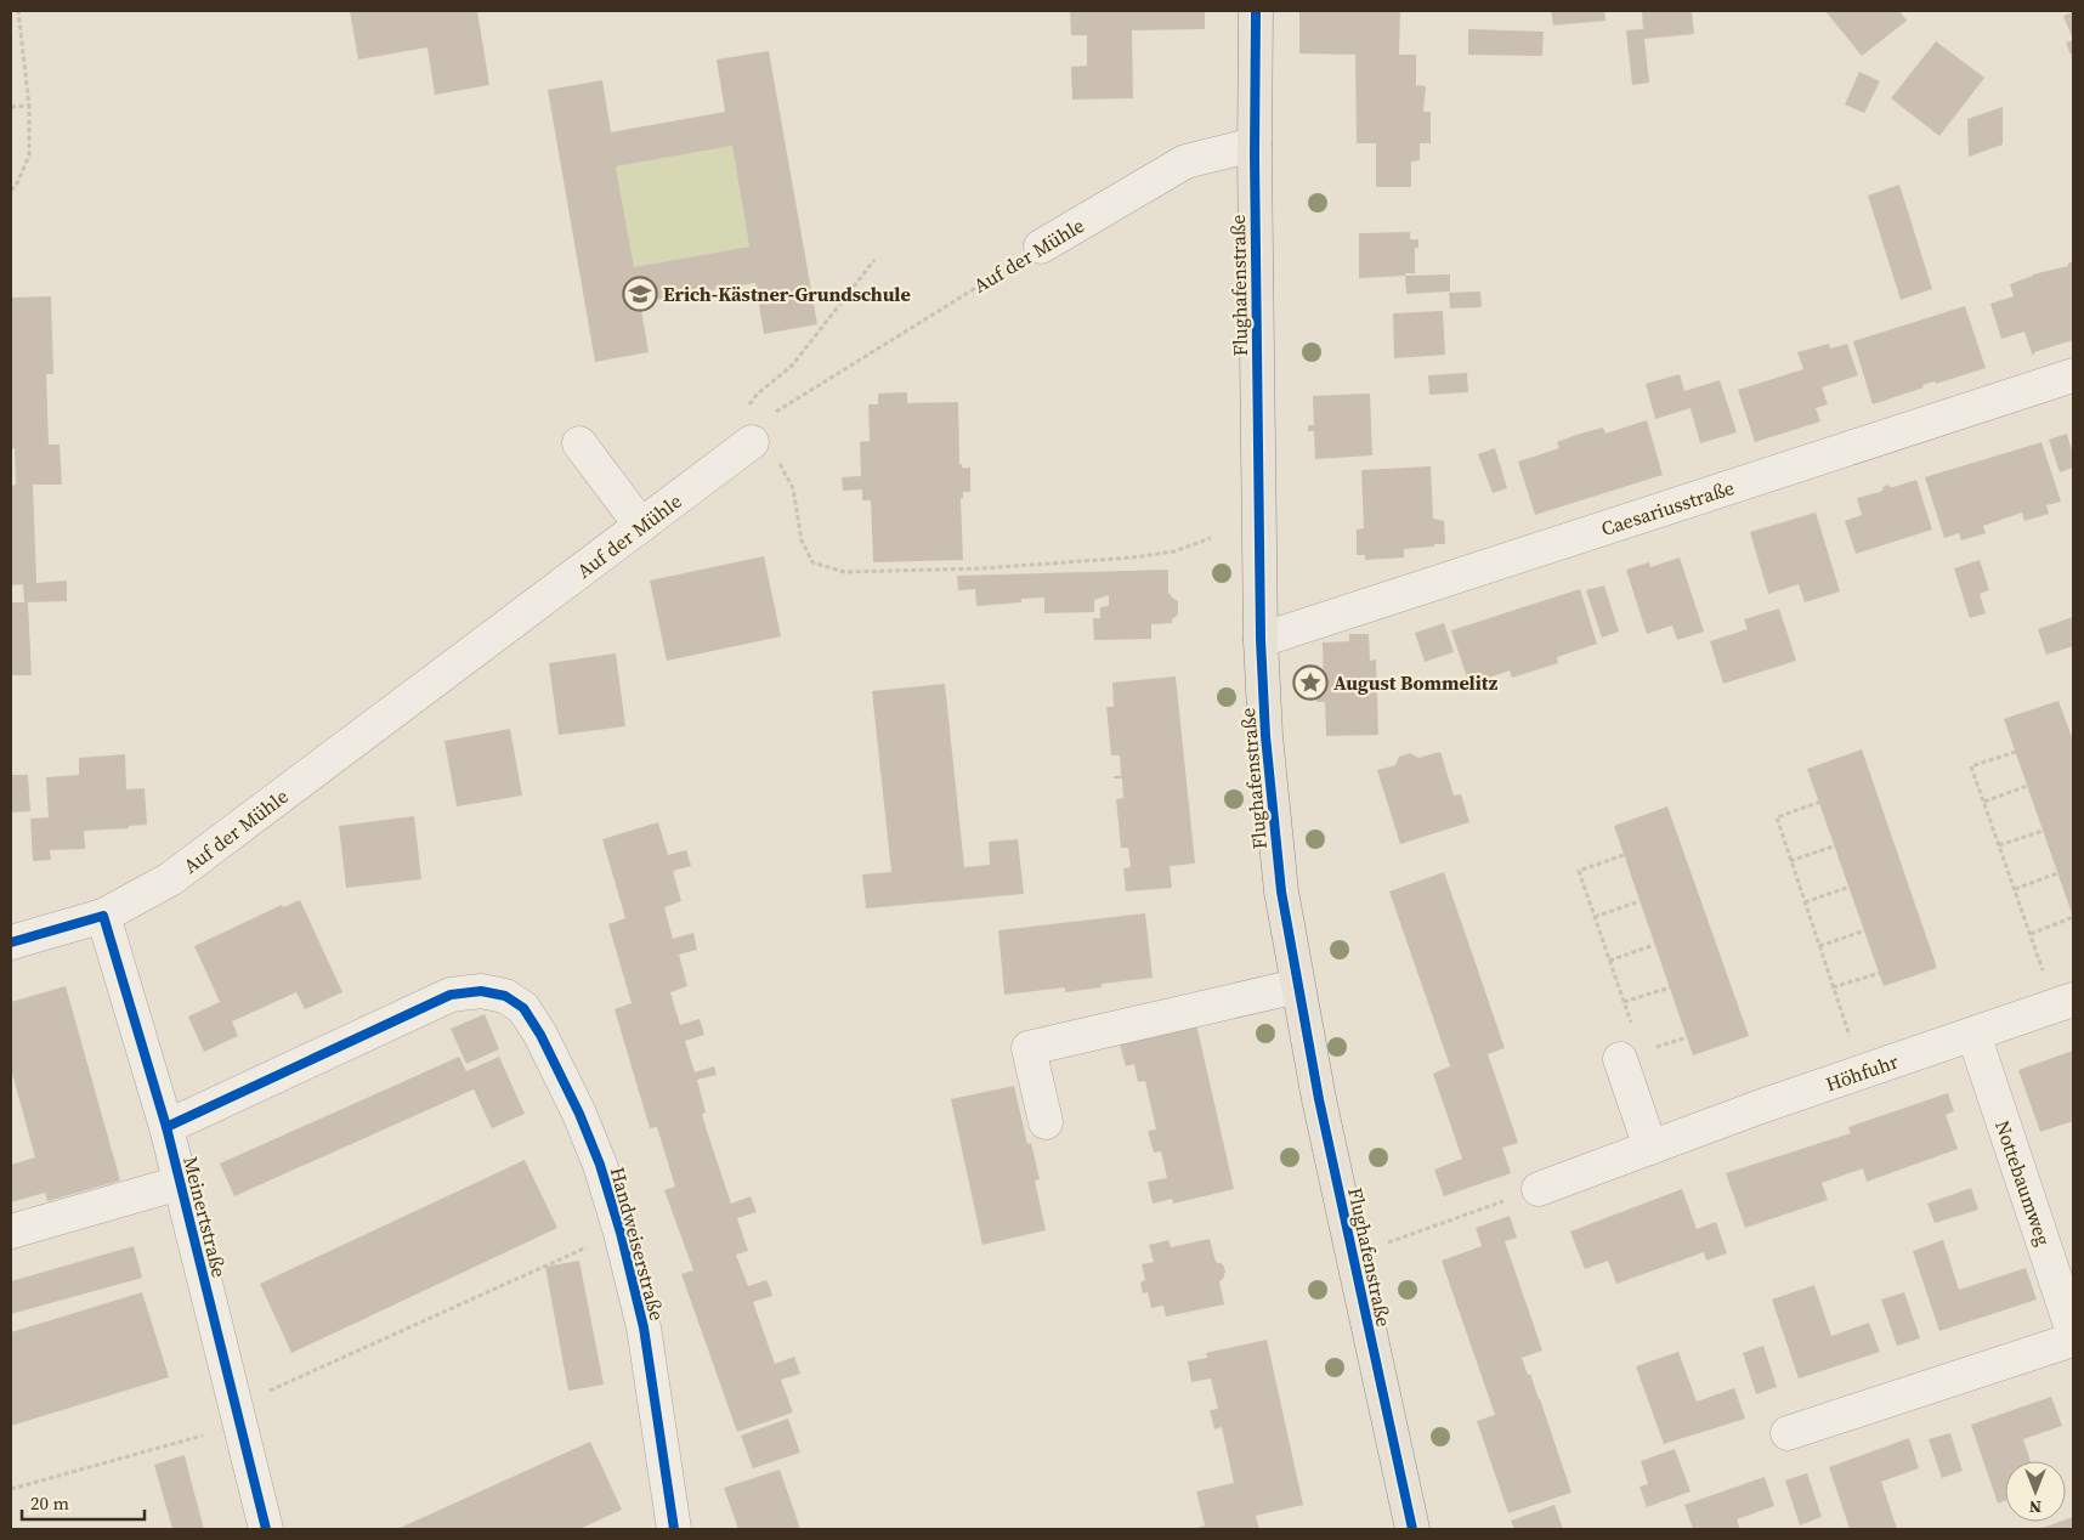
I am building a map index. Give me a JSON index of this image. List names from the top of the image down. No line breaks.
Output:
{"streets":{"main road":["Flughafenstraße"],"street":["Auf der Mühle","Caesariusstraße","Höhfuhr","Nottebaumweg","Meinertstraße","Handweiserstraße"]},"crossings":[["Auf der Mühle","Flughafenstraße"],["Auf der Mühle","Meinertstraße"],["Flughafenstraße","Caesariusstraße"],["Höhfuhr","Nottebaumweg"],["Meinertstraße","Handweiserstraße"]],"places":{"school or university":["Erich-Kästner-Grundschule"],"place":["August Bommelitz"]},"scale_bar":"20 m","north":"bottom"}
